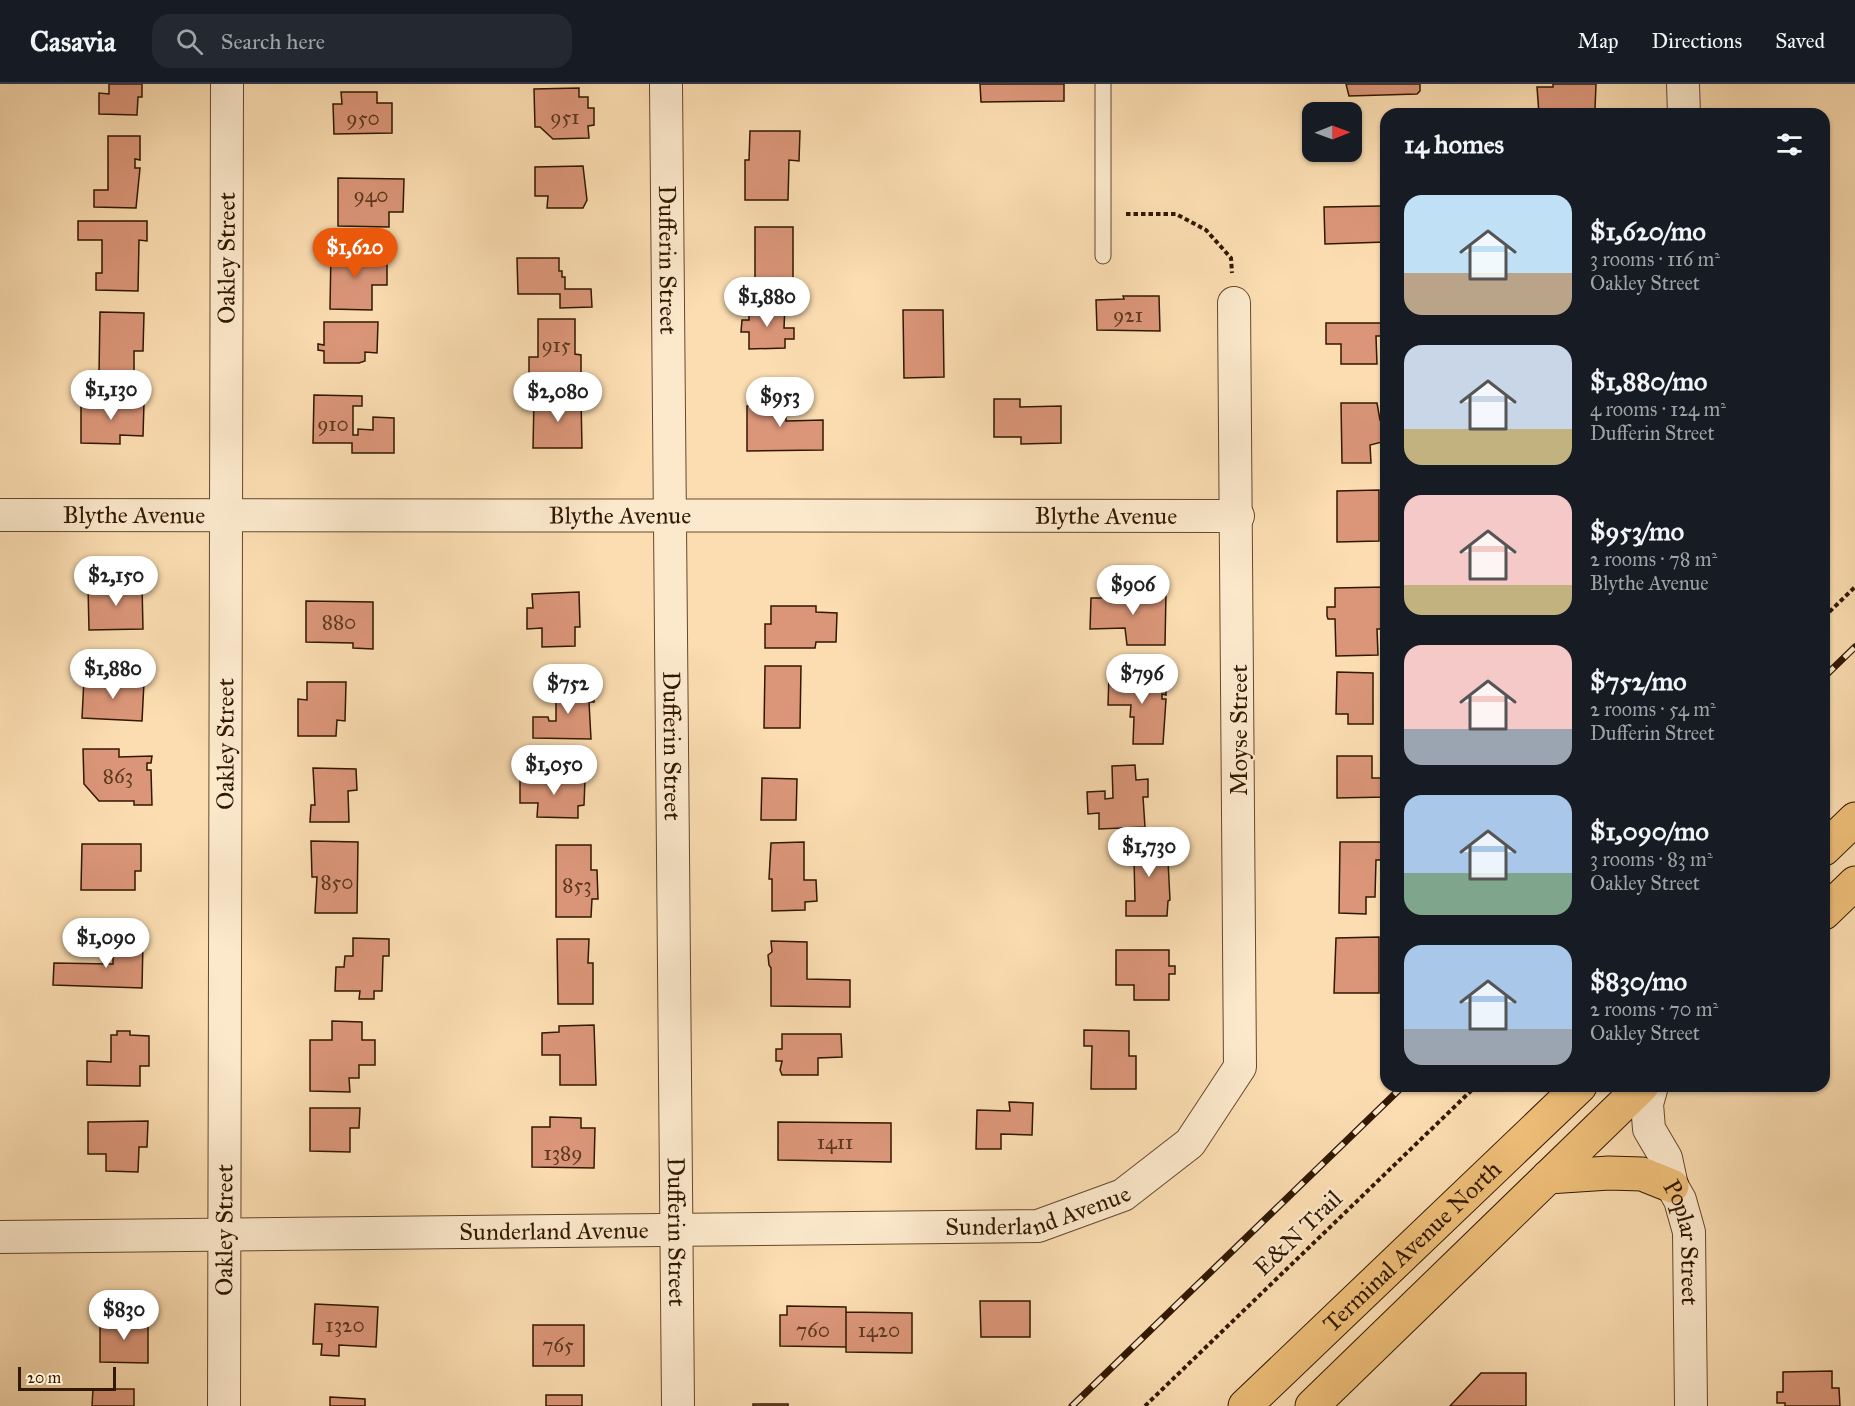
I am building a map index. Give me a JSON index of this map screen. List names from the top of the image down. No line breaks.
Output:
{"streets":{"main road":["Terminal Avenue North"],"street":["Oakley Street","Dufferin Street","Blythe Avenue","Moyse Street","Sunderland Avenue","Poplar Street"],"path":["E&N Trail"]},"crossings":[["Oakley Street","Blythe Avenue"],["Oakley Street","Sunderland Avenue"],["Dufferin Street","Blythe Avenue"],["Dufferin Street","Sunderland Avenue"],["Blythe Avenue","Moyse Street"],["Moyse Street","Sunderland Avenue"]],"house_numbers":["951","950","940","921","915","910","880","863","850","853","1411","1389","1320","760","1420","765"],"scale_bar":"20 m","north":"right","page":{"header":"Casavia","search":"Search here","nav":["Map","Directions","Saved"],"heading":"14 homes","list":[{"name":"$1,620/mo","note":"3 rooms · 116 m² · Oakley Street"},{"name":"$1,880/mo","note":"4 rooms · 124 m² · Dufferin Street"},{"name":"$953/mo","note":"2 rooms · 78 m² · Blythe Avenue"},{"name":"$752/mo","note":"2 rooms · 54 m² · Dufferin Street"},{"name":"$1,090/mo","note":"3 rooms · 83 m² · Oakley Street"},{"name":"$830/mo","note":"2 rooms · 70 m² · Oakley Street"}],"price":["$1,620","$1,880","$1,130","$2,080","$953","$2,150","$906","$1,880","$796","$752","$1,050","$1,730","$1,090","$830"],"scale":"20 m"}}
